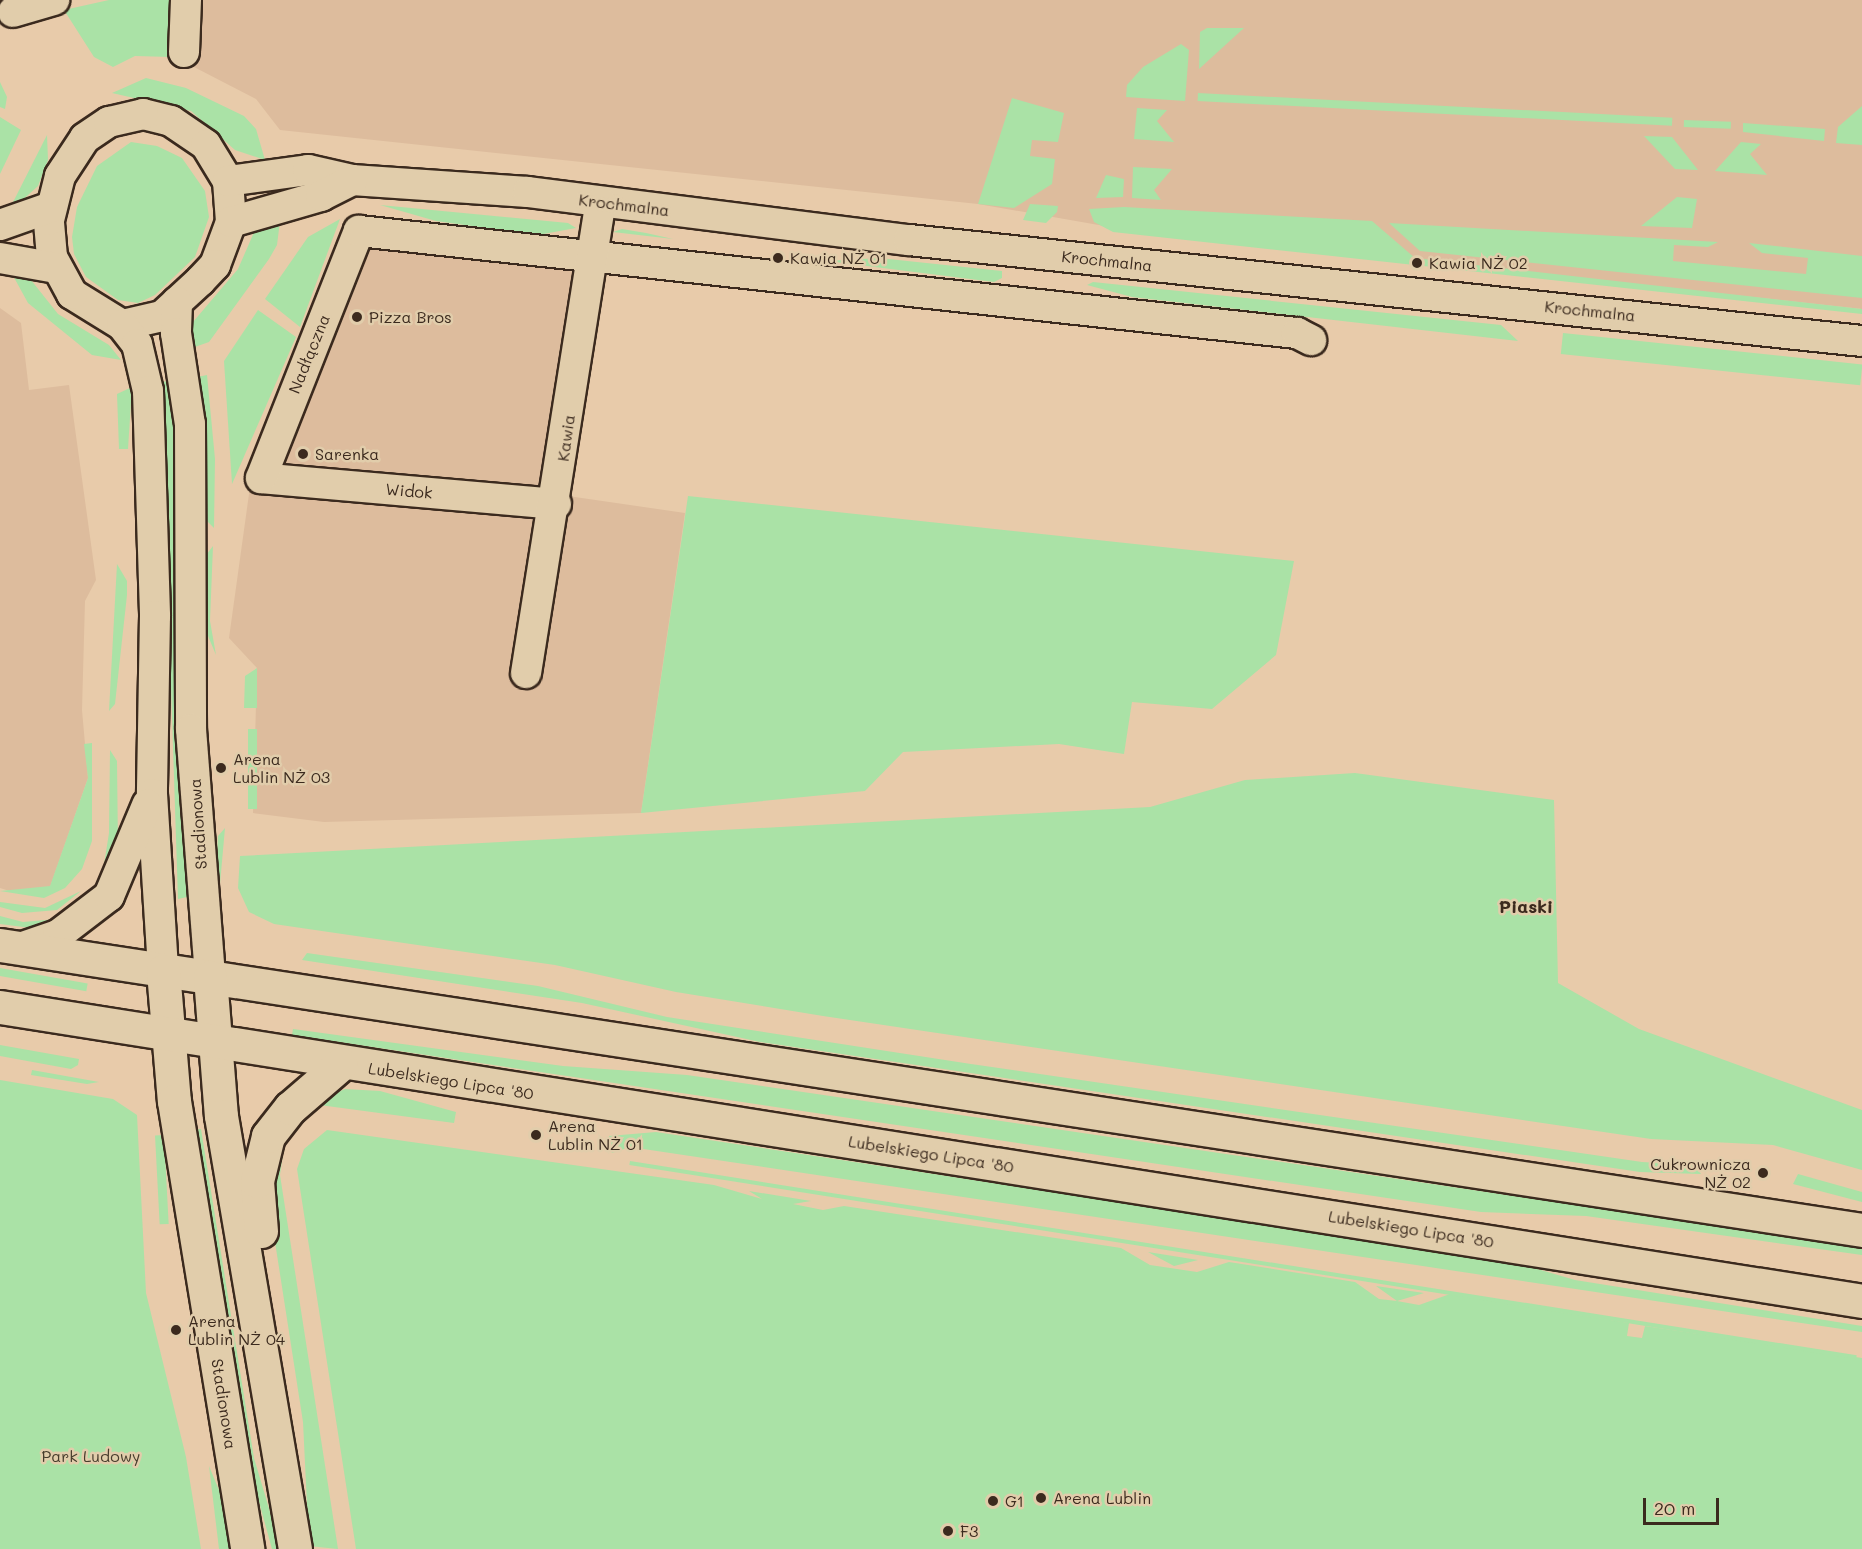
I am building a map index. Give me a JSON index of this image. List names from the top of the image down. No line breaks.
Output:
{"streets":{"main road":["Stadionowa","Lubelskiego Lipca '80"],"street":["Krochmalna","Nadłączna","Kawia","Widok"]},"crossings":[["Krochmalna","Kawia"],["Krochmalna","Stadionowa"],["Nadłączna","Kawia"],["Nadłączna","Widok"],["Kawia","Widok"],["Stadionowa","Lubelskiego Lipca '80"]],"districts":["Piaski"],"parks":["Park Ludowy"],"places":["Kawia NŻ 01","Kawia NŻ 02","Pizza Bros","Sarenka","Arena Lublin NŻ 03","Arena Lublin NŻ 01","Cukrownicza NŻ 02","Arena Lublin NŻ 04","Arena Lublin","G1","F3"],"scale_bar":"20 m"}
